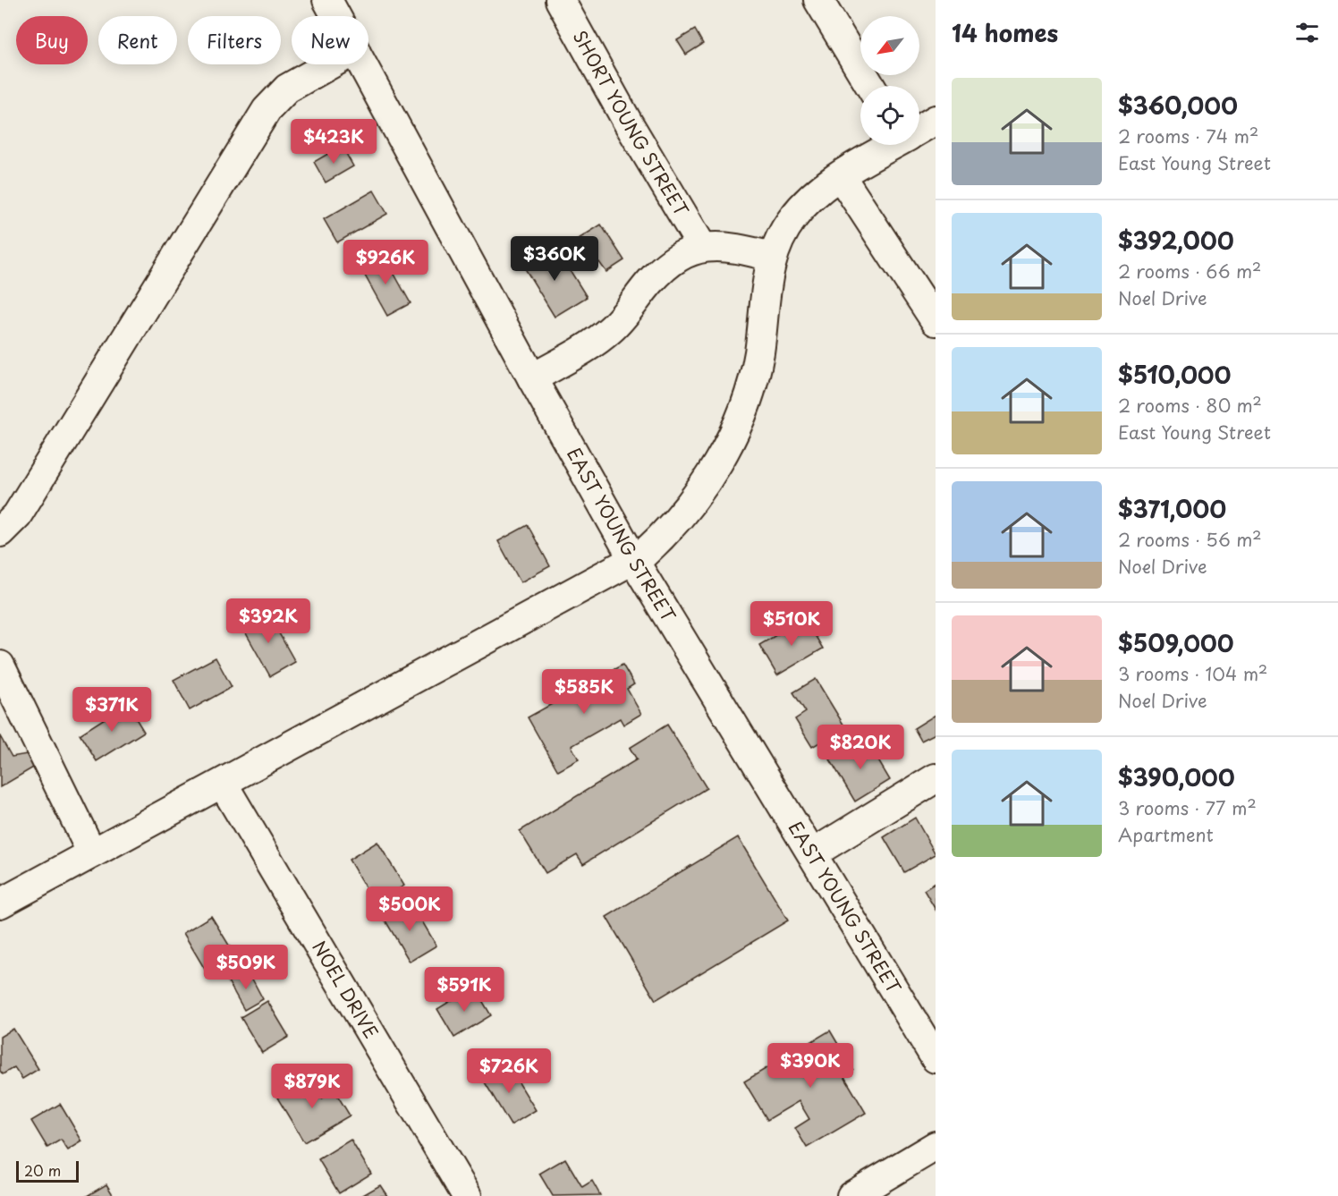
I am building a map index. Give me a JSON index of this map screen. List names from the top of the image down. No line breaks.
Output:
{"streets":{"street":["SHORT YOUNG STREET","EAST YOUNG STREET","NOEL DRIVE"]},"scale_bar":"20 m","north":"bottom left","page":{"heading":"14 homes","chip":["Buy","Rent","Filters","New"],"list":[{"name":"$360,000","note":"2 rooms · 74 m² · East Young Street"},{"name":"$392,000","note":"2 rooms · 66 m² · Noel Drive"},{"name":"$510,000","note":"2 rooms · 80 m² · East Young Street"},{"name":"$371,000","note":"2 rooms · 56 m² · Noel Drive"},{"name":"$509,000","note":"3 rooms · 104 m² · Noel Drive"},{"name":"$390,000","note":"3 rooms · 77 m² · Apartment"}],"price":["$423K","$360K","$926K","$392K","$510K","$585K","$371K","$820K","$500K","$509K","$591K","$390K","$726K","$879K"],"scale":"20 m"}}
